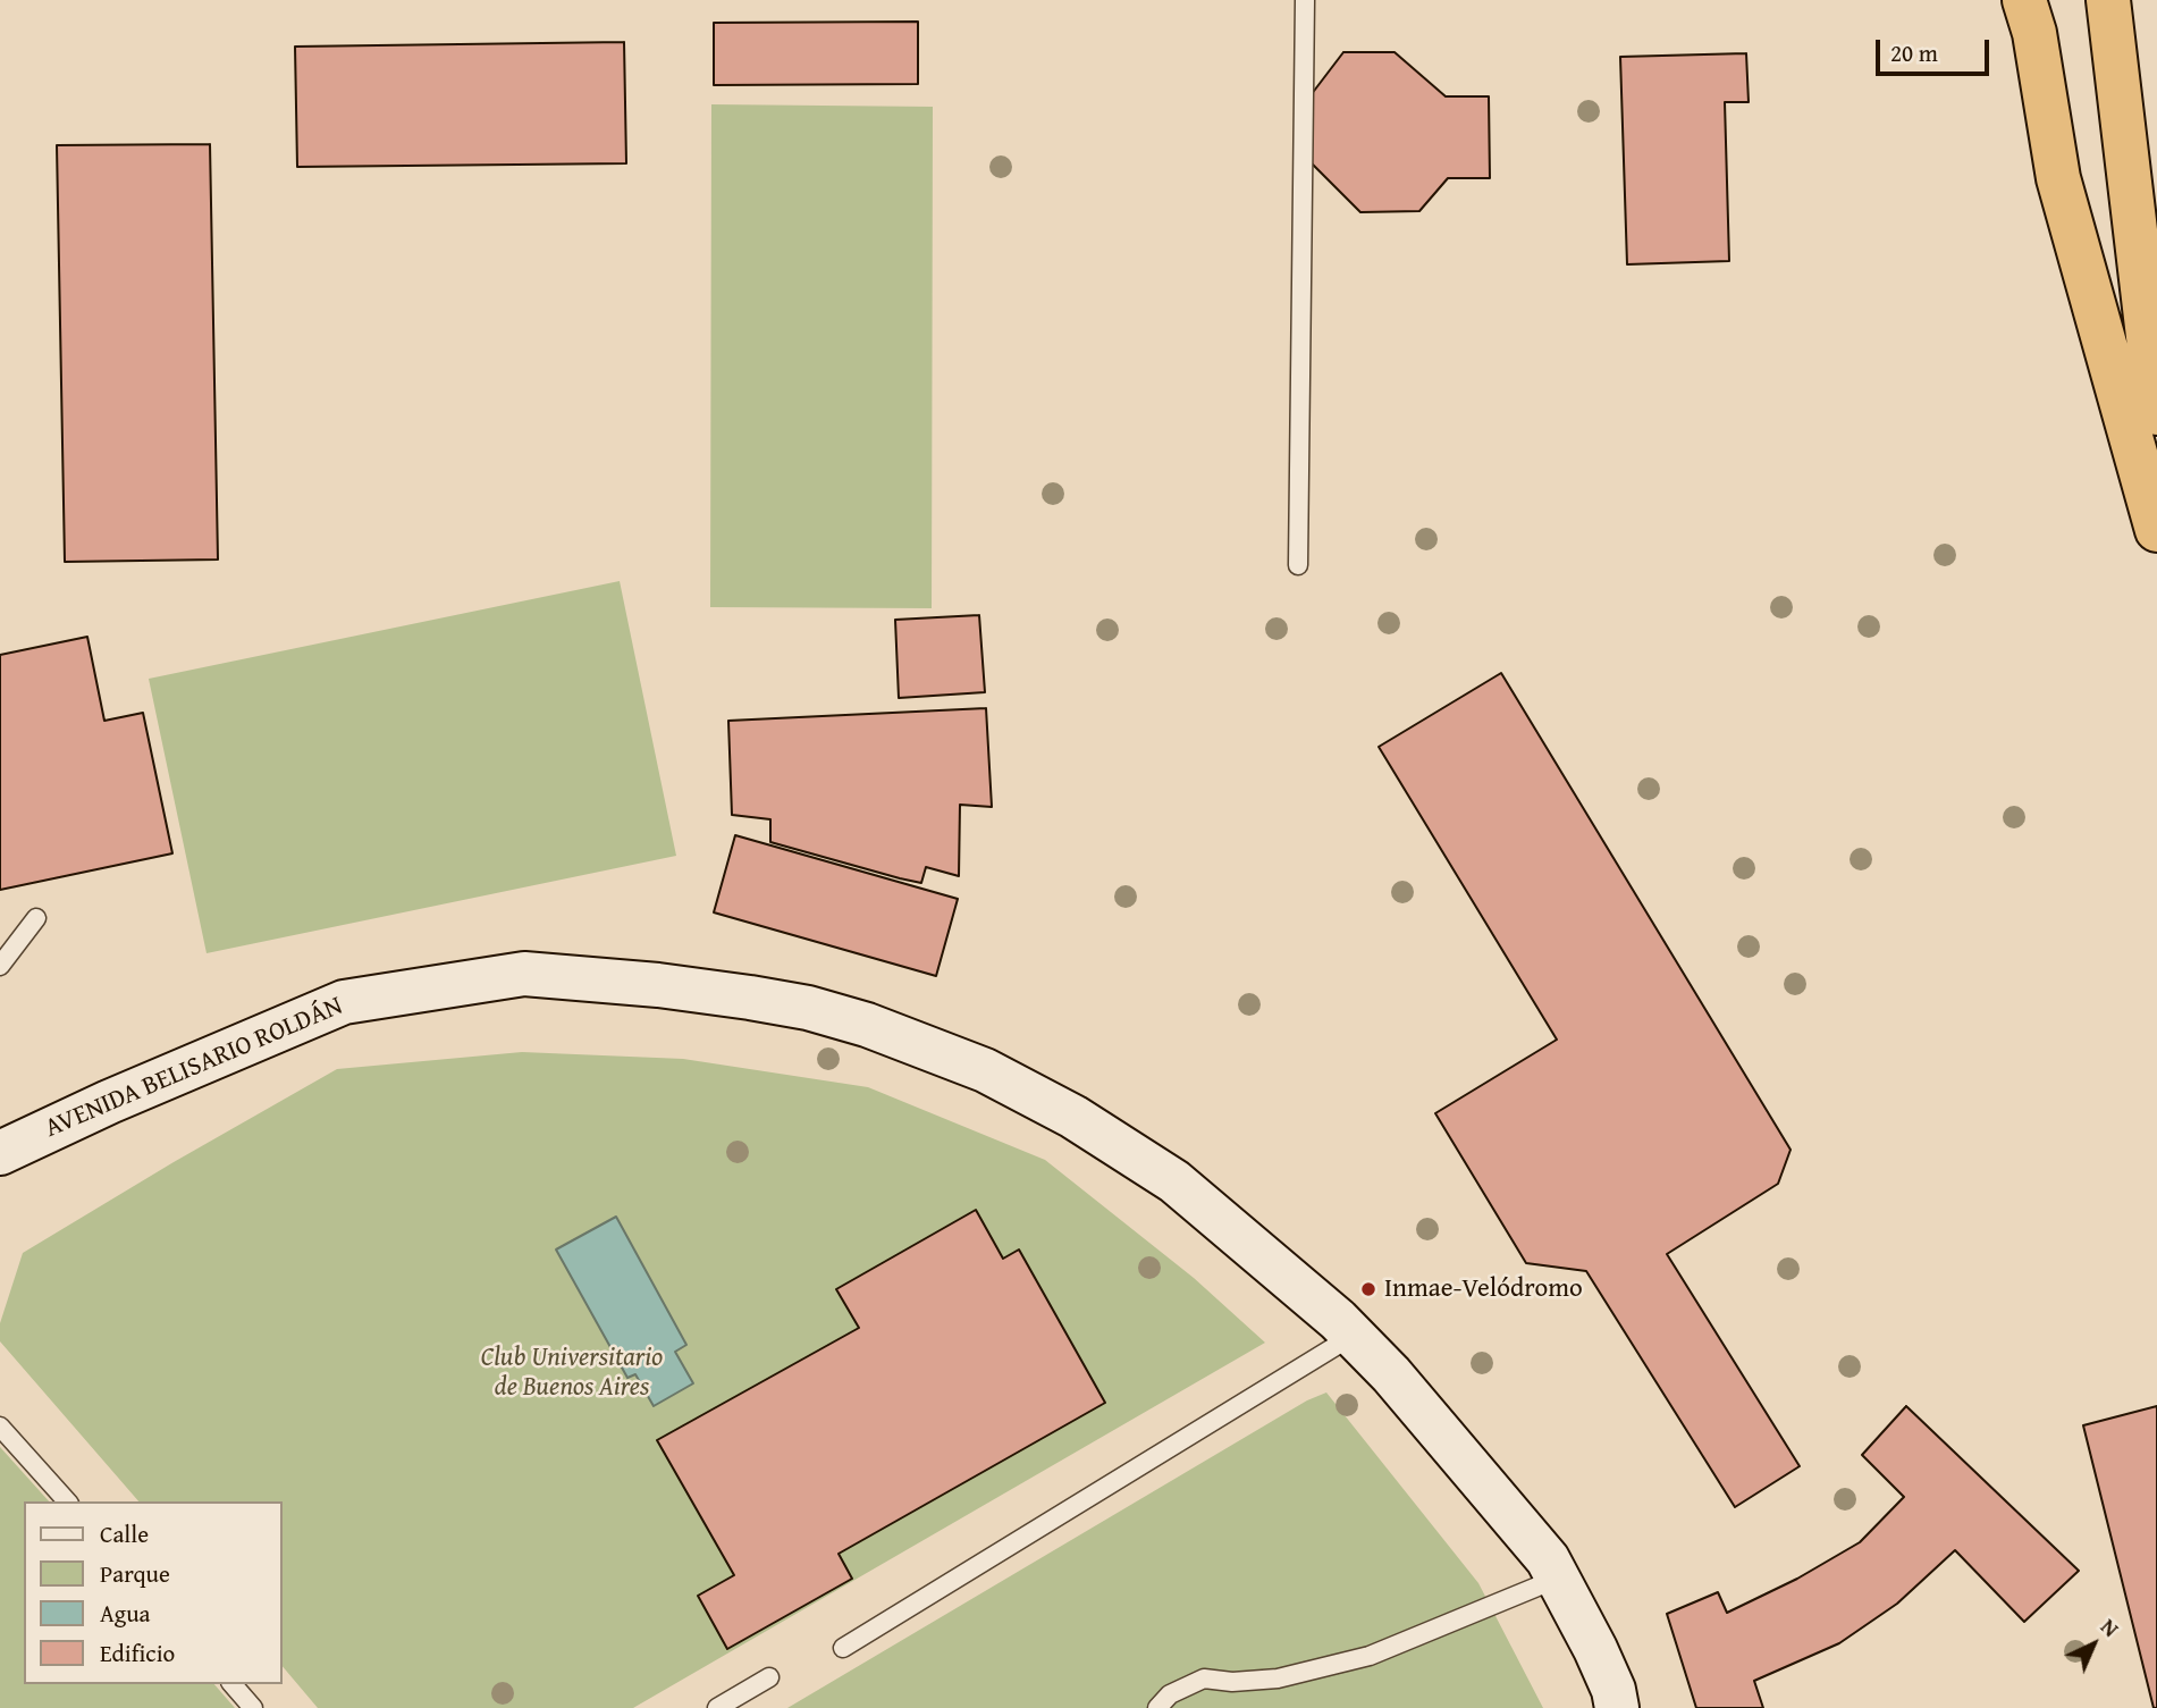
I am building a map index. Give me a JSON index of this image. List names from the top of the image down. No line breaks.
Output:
{"streets":{"street":["AVENIDA BELISARIO ROLDÁN"]},"parks":["Club Universitario de Buenos Aires"],"places":["Inmae-Velódromo"],"legend":["Calle","Parque","Agua","Edificio"],"scale_bar":"20 m","north":"top right"}
